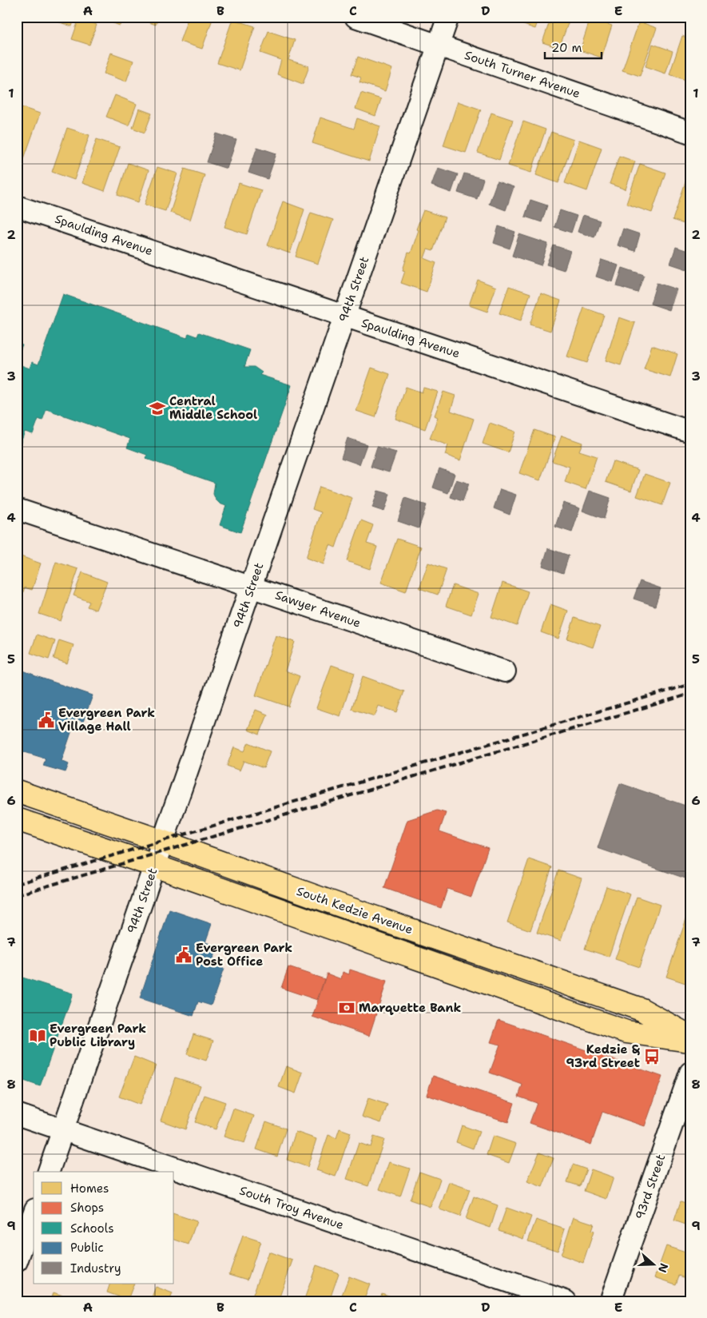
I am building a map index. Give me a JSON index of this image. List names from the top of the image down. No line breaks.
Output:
{"streets":{"main road":["South Kedzie Avenue"],"street":["South Turner Avenue","Spaulding Avenue","94th Street","Sawyer Avenue","93rd Street","South Troy Avenue"]},"crossings":[["South Turner Avenue","94th Street"],["Spaulding Avenue","94th Street"],["94th Street","Sawyer Avenue"],["94th Street","South Kedzie Avenue"],["94th Street","South Troy Avenue"]],"places":{"school or university":["Central Middle School"],"public building":["Evergreen Park Village Hall","Evergreen Park Post Office"],"bank":["Marquette Bank"],"library":["Evergreen Park Public Library"],"bus stop":["Kedzie & 93rd Street"]},"legend":["Homes","Shops","Schools","Public","Industry"],"scale_bar":"20 m","north":"right","grid":{"columns":["A","B","C","D","E"],"rows":["1","2","3","4","5","6","7","8","9"]}}
